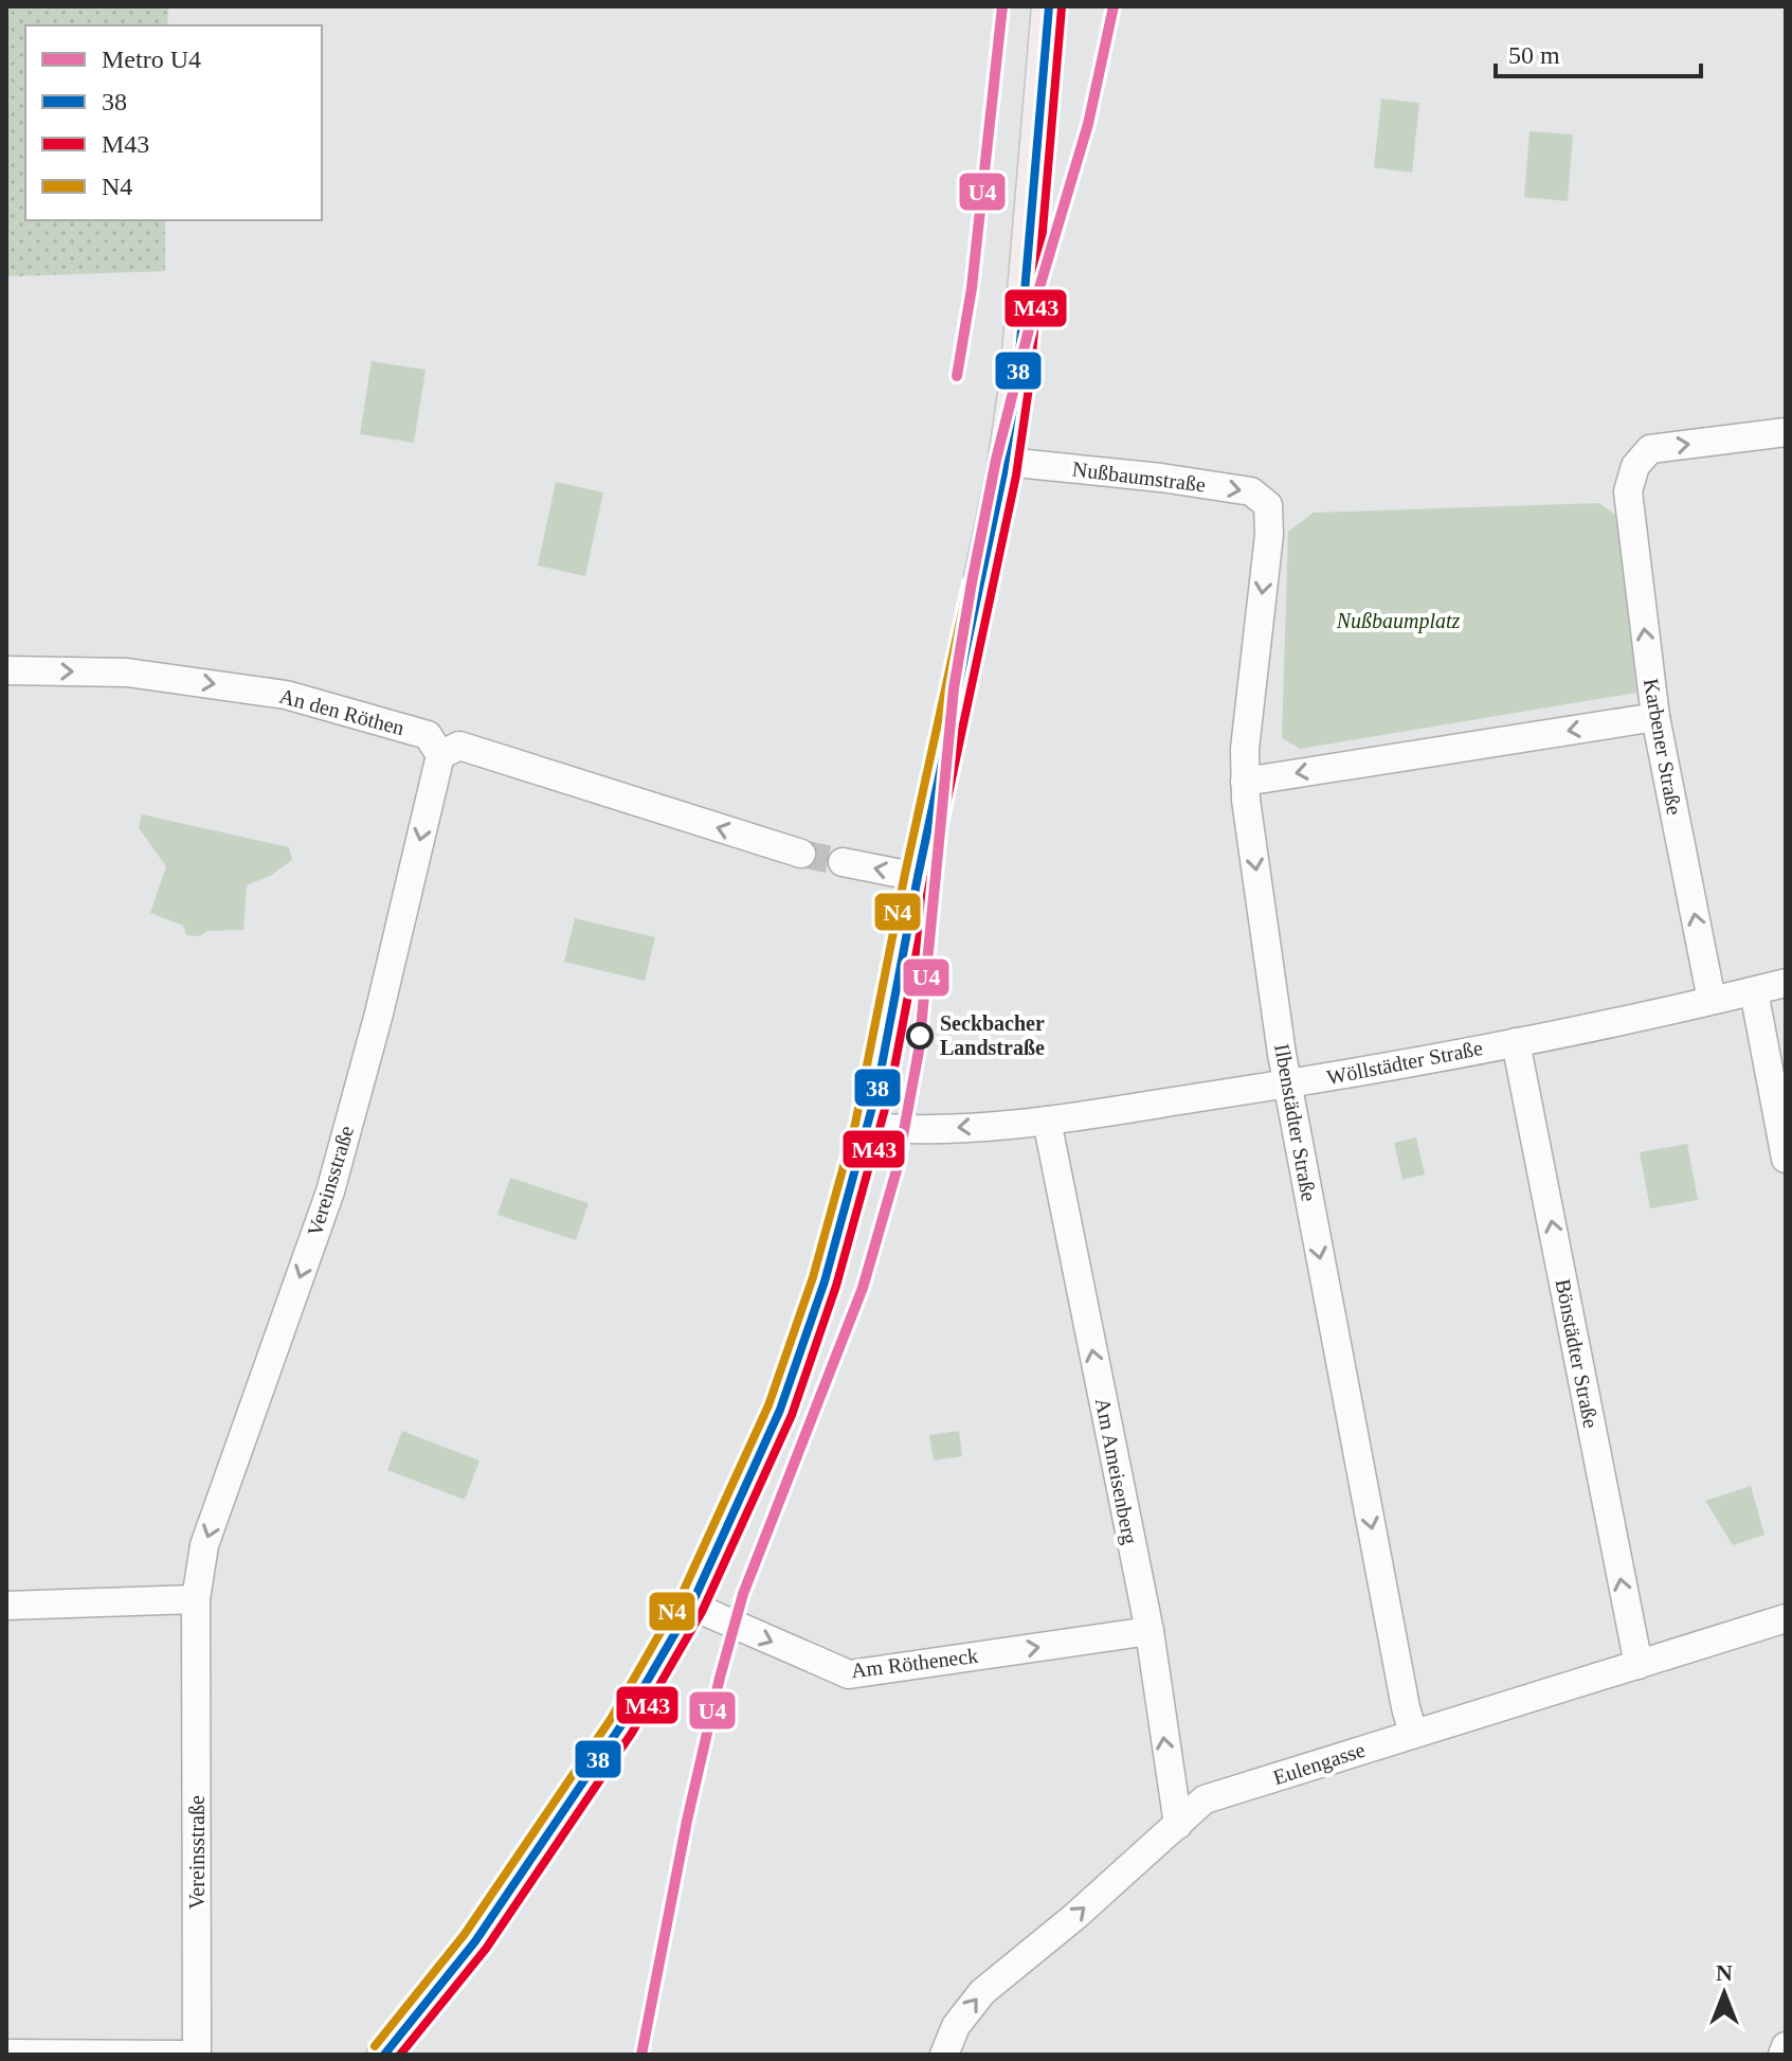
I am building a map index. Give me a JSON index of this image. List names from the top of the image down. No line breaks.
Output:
{"streets":{"street":["Nußbaumstraße","An den Röthen","Karbener Straße","Wöllstädter Straße","Ilbenstädter Straße","Vereinsstraße","Bönstädter Straße","Am Ameisenberg","Am Rötheneck","Eulengasse"]},"crossings":[["Nußbaumstraße","Ilbenstädter Straße"],["An den Röthen","Vereinsstraße"],["Karbener Straße","Wöllstädter Straße"],["Wöllstädter Straße","Ilbenstädter Straße"],["Wöllstädter Straße","Bönstädter Straße"],["Wöllstädter Straße","Am Ameisenberg"],["Ilbenstädter Straße","Eulengasse"],["Bönstädter Straße","Eulengasse"],["Am Ameisenberg","Am Rötheneck"],["Am Ameisenberg","Eulengasse"]],"one_way":["Nußbaumstraße","An den Röthen","Karbener Straße","Ilbenstädter Straße","Vereinsstraße","Bönstädter Straße","Am Ameisenberg","Am Rötheneck"],"parks":["Nußbaumplatz"],"places":["Seckbacher Landstraße"],"lines":["metro line U4","transit line 38","transit line M43","transit line N4"],"legend":["Metro U4","38","M43","N4"],"scale_bar":"50 m","north":"top"}
